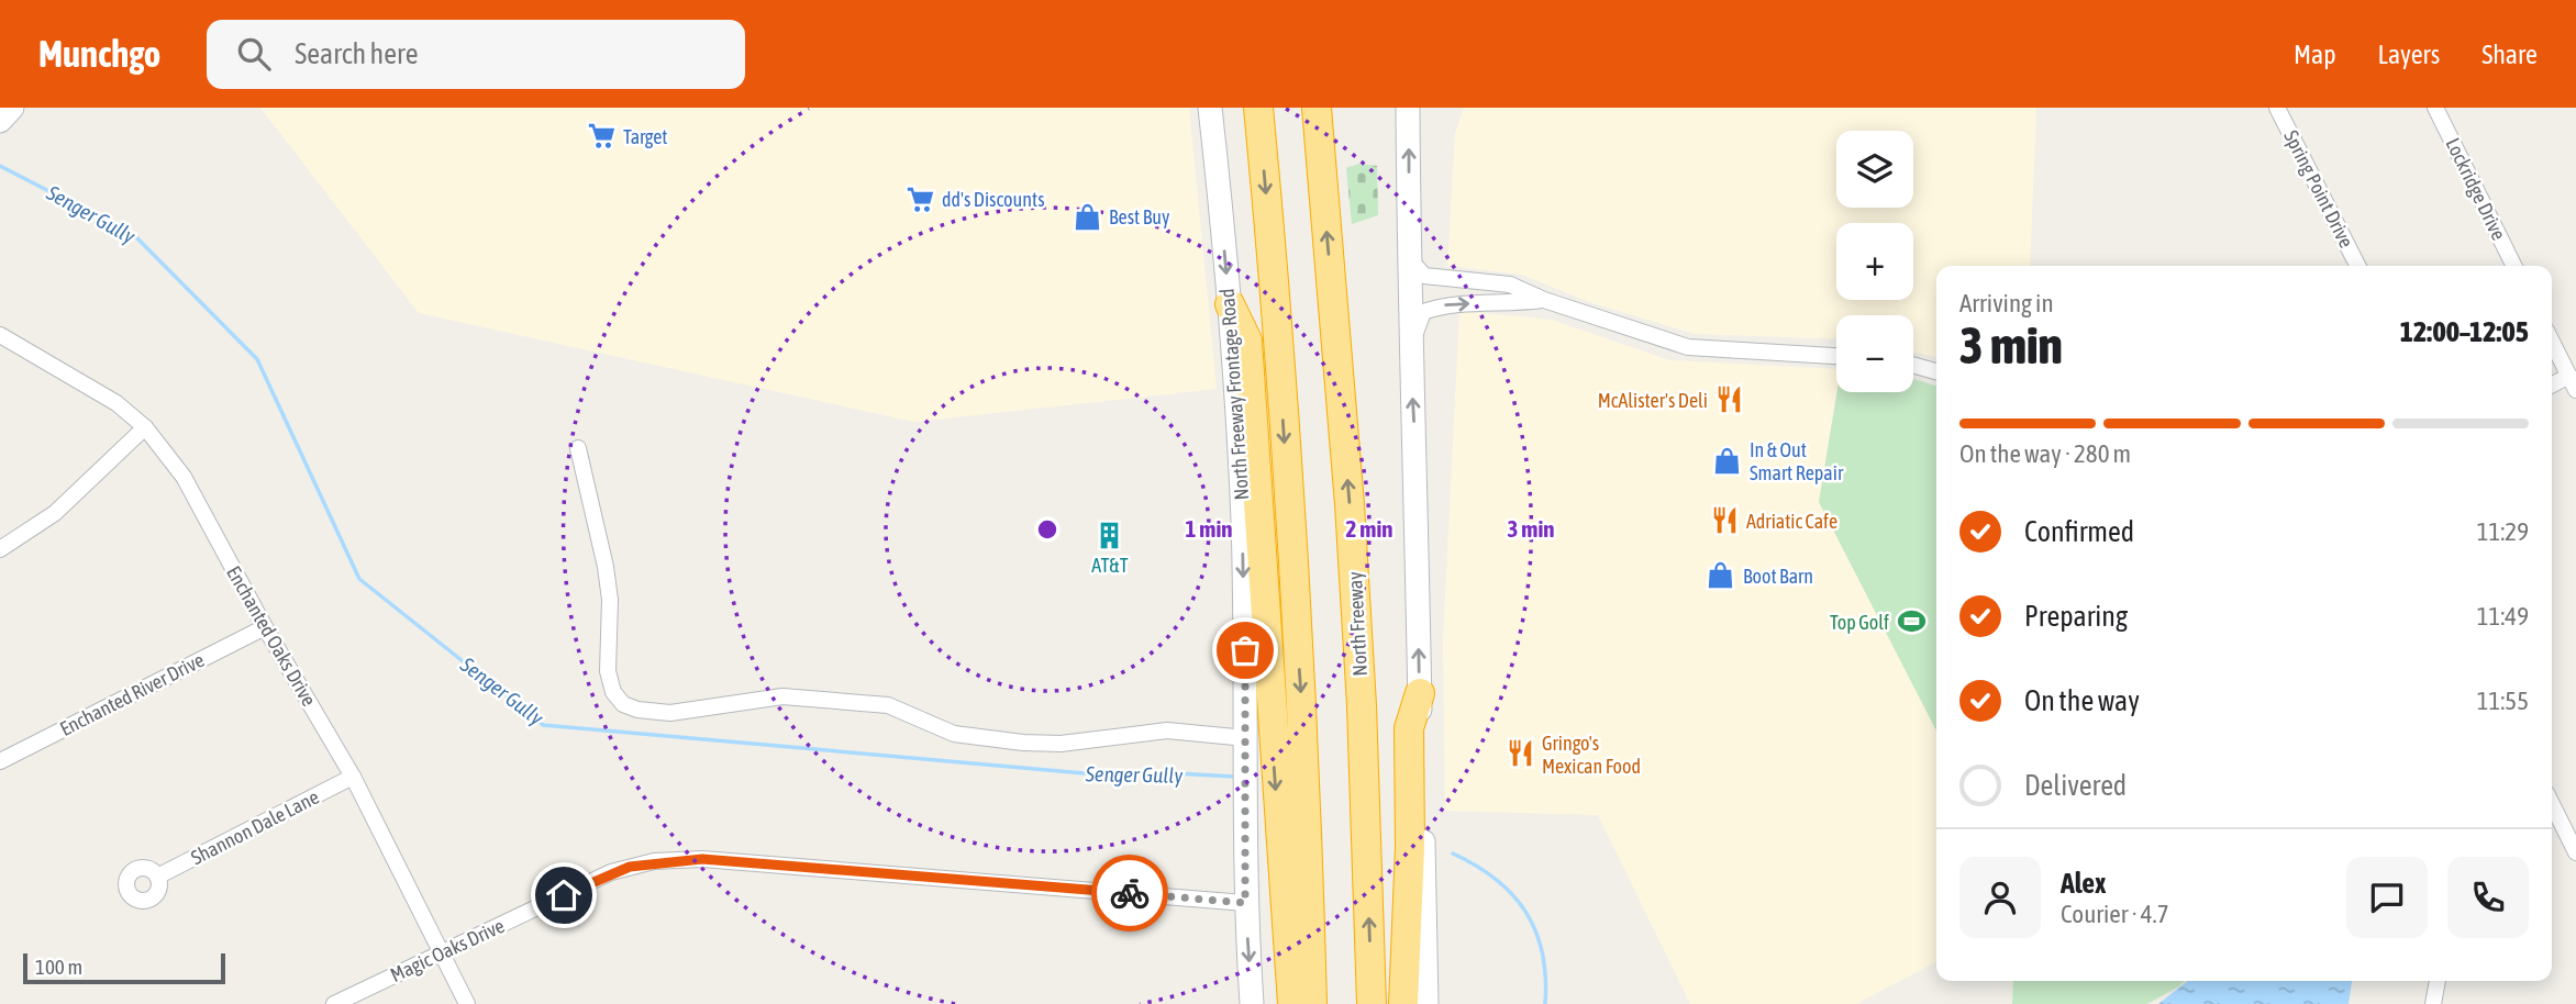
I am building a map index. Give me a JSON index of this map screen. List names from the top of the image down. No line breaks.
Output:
{"streets":{"highway":["North Freeway"],"main road":["North Freeway Frontage Road"],"street":["Spring Point Drive","Lockridge Drive","Enchanted Oaks Drive","Enchanted River Drive","Shannon Dale Lane","Magic Oaks Drive"]},"crossings":[["North Freeway Frontage Road","Magic Oaks Drive"],["Enchanted Oaks Drive","Enchanted River Drive"],["Enchanted Oaks Drive","Shannon Dale Lane"],["Enchanted Oaks Drive","Magic Oaks Drive"]],"water":["Senger Gully"],"places":{"supermarket":["Target","dd's Discounts"],"shop":["Best Buy","In & Out Smart Repair","Boot Barn"],"restaurant":["McAlister's Deli","Adriatic Cafe","Gringo's Mexican Food"],"building":["AT&T"],"sports":["Top Golf"]},"scale_bar":"100 m","page":{"header":"Munchgo","search":"Search here","nav":["Map","Layers","Share"],"map_buttons":["+","−"],"heading":["3 min","Arriving in","12:00–12:05"],"panel":["Alex","Courier · 4.7"],"bar":"On the way · 280 m","list":[["Confirmed","11:29"],["Preparing","11:49"],["On the way","11:55"],"Delivered"],"scale":"100 m"},"rings":["1 min","2 min","3 min"]}
